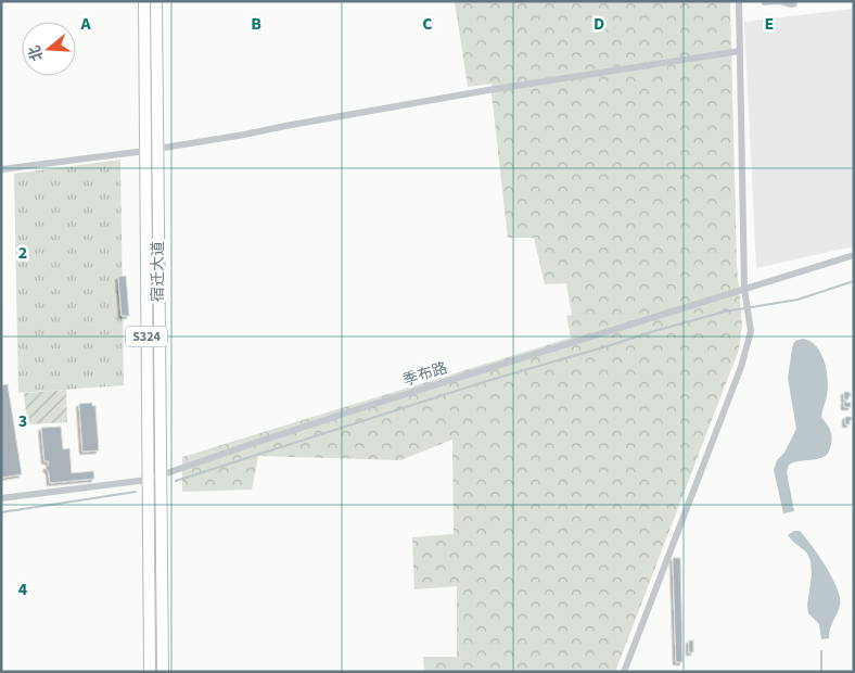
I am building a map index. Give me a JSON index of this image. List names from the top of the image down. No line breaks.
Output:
{"streets":{"main road":["宿迁大道","S324"],"street":["季布路"]},"crossings":[["宿迁大道","季布路"]],"north":"left","grid":{"columns":["A","B","C","D","E"],"rows":["2","3","4"]}}
